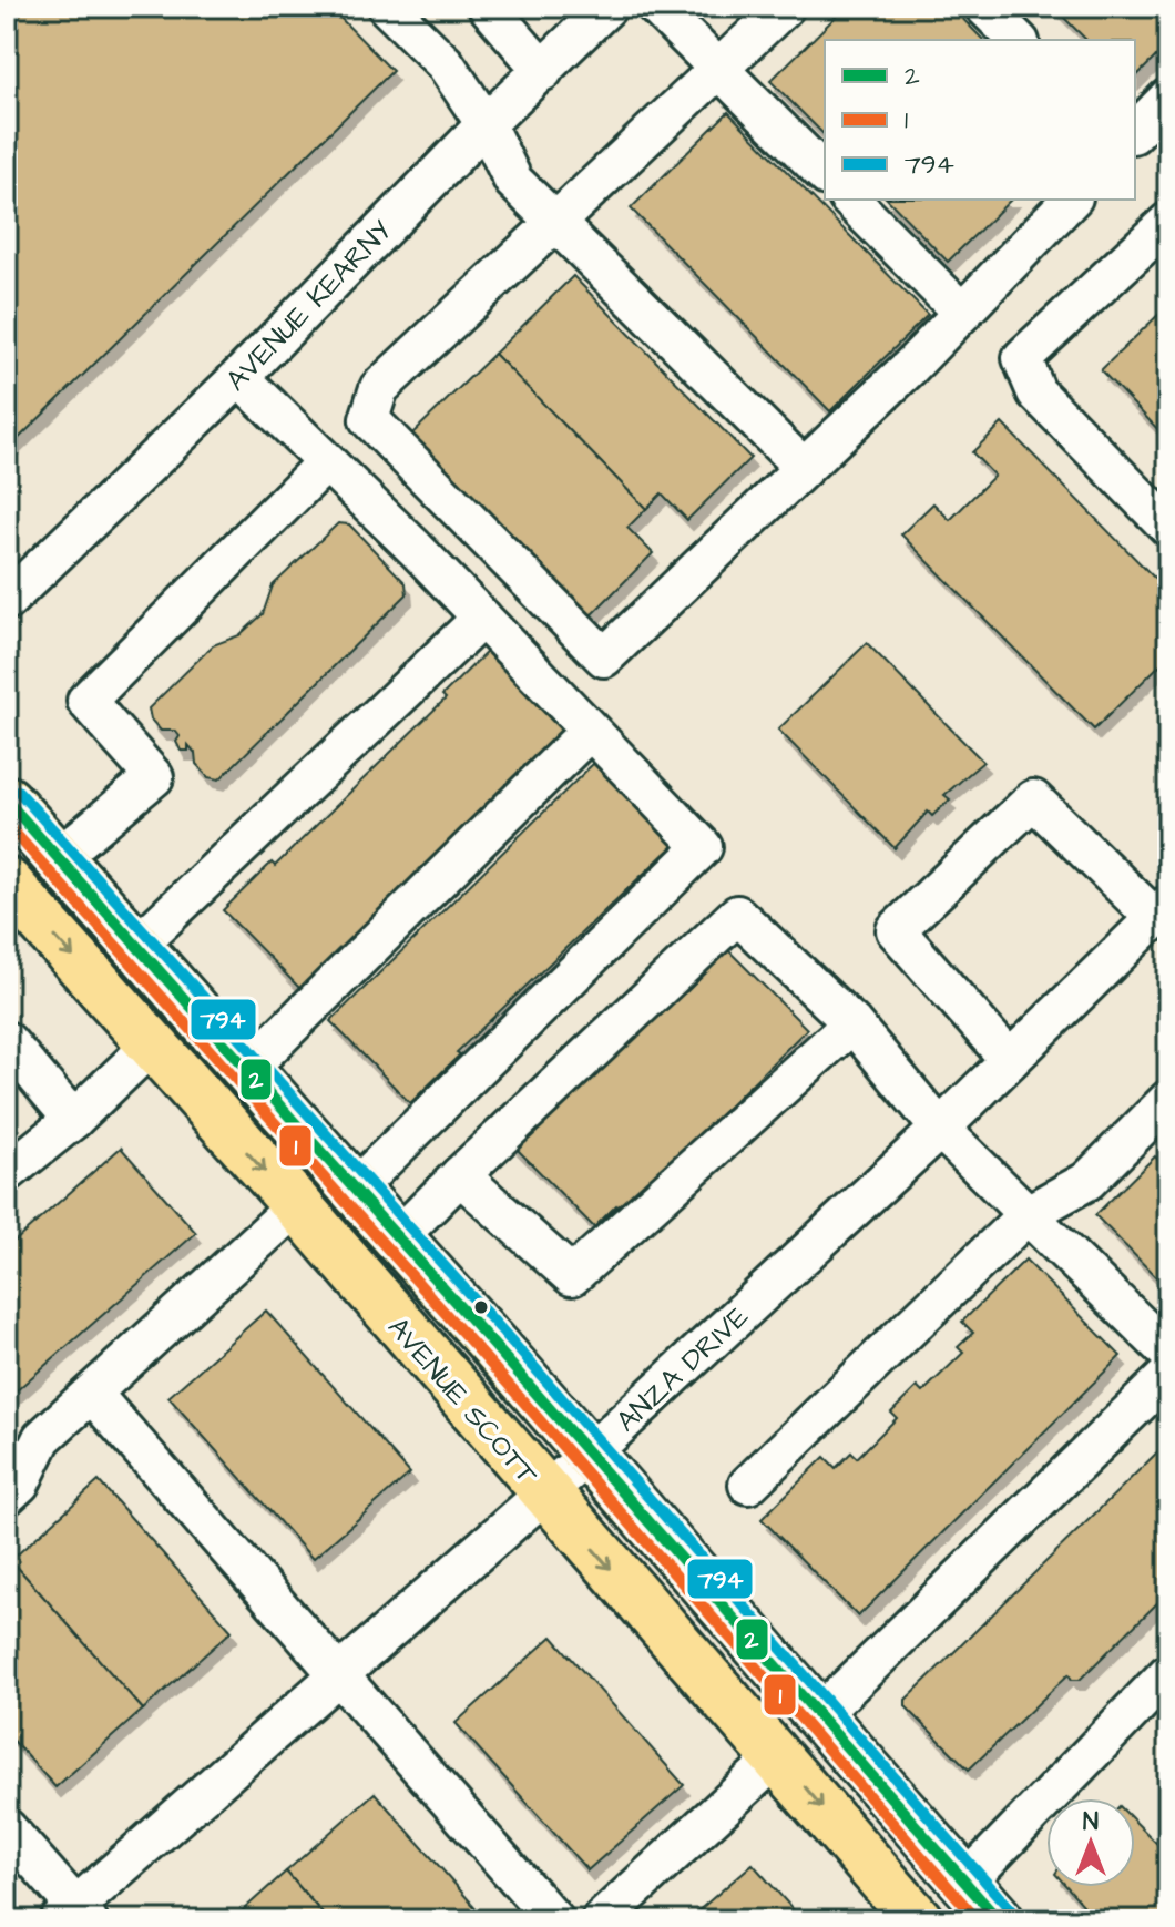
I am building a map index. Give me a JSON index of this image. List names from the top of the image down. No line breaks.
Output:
{"streets":{"main road":["AVENUE SCOTT"],"street":["AVENUE KEARNY","ANZA DRIVE"]},"crossings":[["ANZA DRIVE","AVENUE SCOTT"]],"lines":["transit line 794","transit line 2","transit line 1"],"legend":["2","1","794"],"north":"top"}
